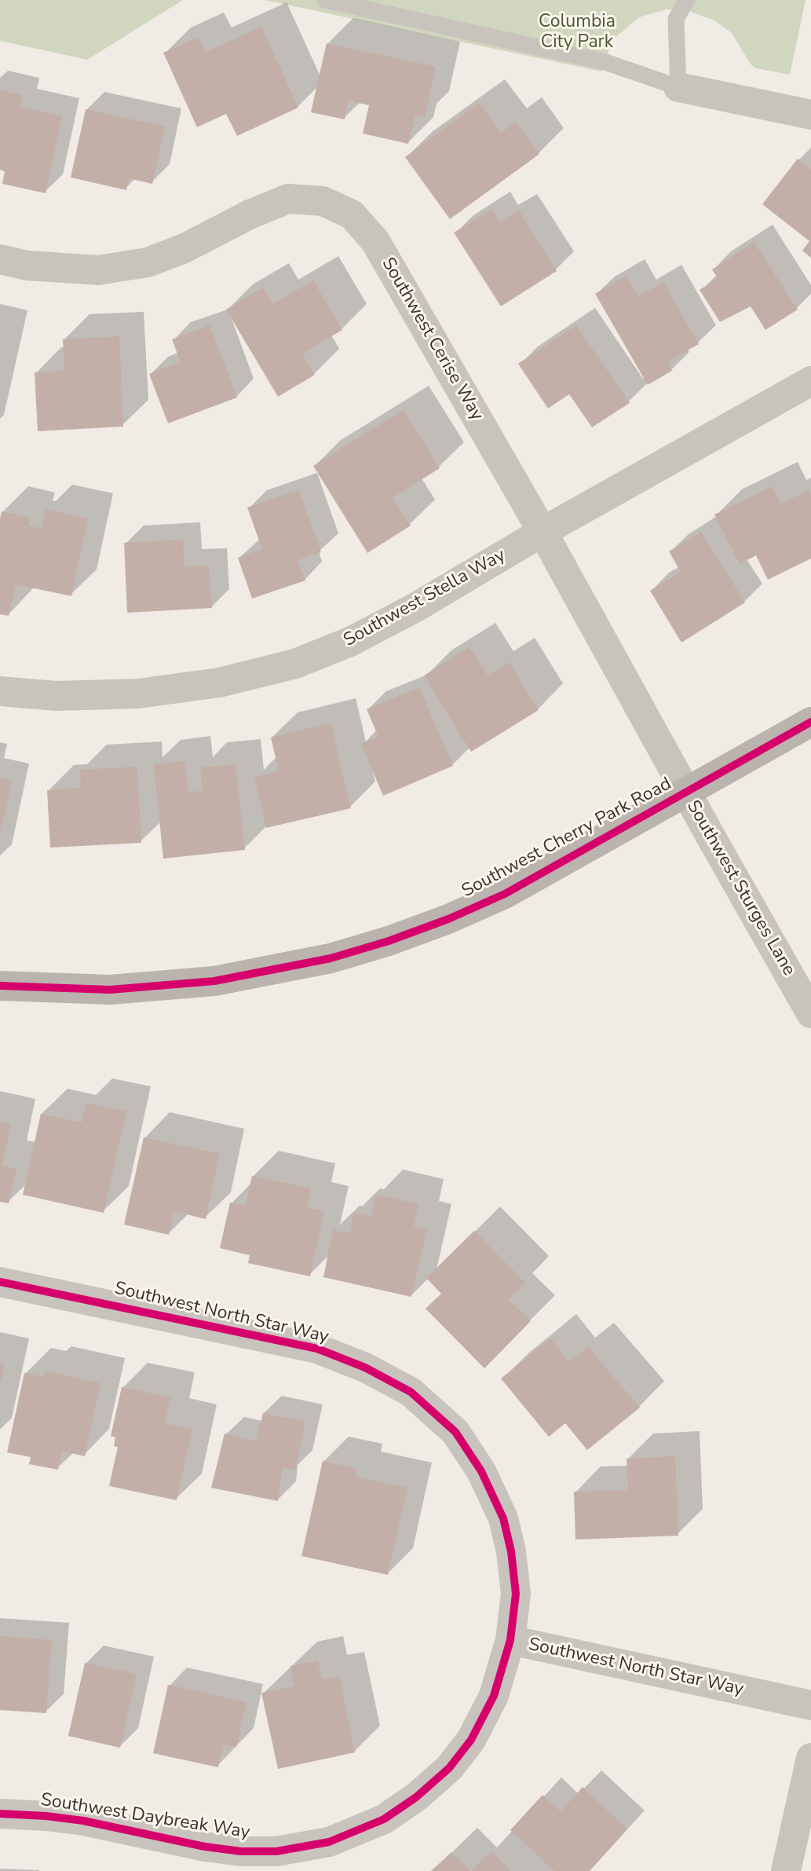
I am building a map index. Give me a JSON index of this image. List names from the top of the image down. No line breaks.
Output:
{"streets":{"main road":["Southwest Cherry Park Road"],"street":["Southwest Cerise Way","Southwest Stella Way","Southwest Sturges Lane","Southwest North Star Way","Southwest Daybreak Way"]},"crossings":[["Southwest Cerise Way","Southwest Stella Way"],["Southwest Cerise Way","Southwest Cherry Park Road"],["Southwest Cerise Way","Southwest Sturges Lane"],["Southwest Cherry Park Road","Southwest Sturges Lane"],["Southwest North Star Way","Southwest Daybreak Way"]],"parks":["Columbia City Park"]}
